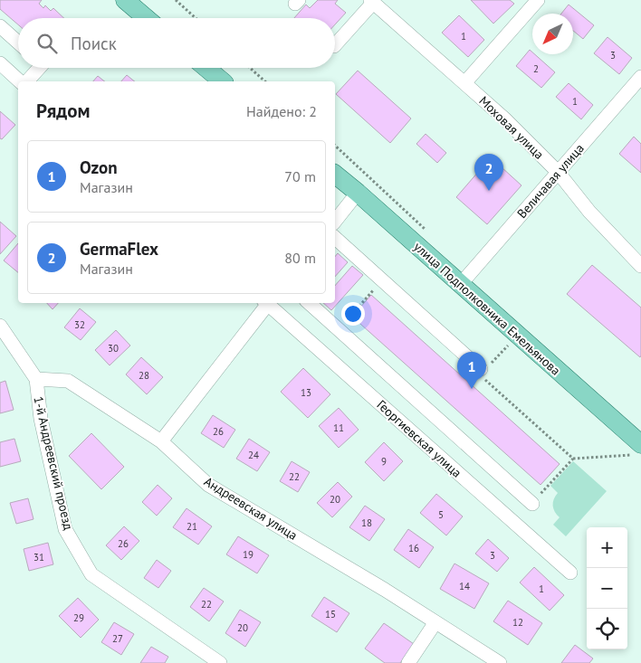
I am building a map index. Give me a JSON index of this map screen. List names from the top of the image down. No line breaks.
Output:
{"streets":{"main road":["улица Подполковника Емельянова"],"street":["Моховая улица","Величавая улица","Георгиевская улица","1-й Андреевский проезд","Андреевская улица"]},"crossings":[["Моховая улица","Величавая улица"],["Величавая улица","улица Подполковника Емельянова"],["Георгиевская улица","Андреевская улица"],["1-й Андреевский проезд","Андреевская улица"]],"house_numbers":["1","3","2","1","32","30","28","13","11","26","24","9","22","20","5","18","21","26","16","19","3","31","14","1","22","15","29","12","20","27"],"north":"bottom left","page":{"search":"Поиск","heading":["Рядом","Найдено: 2"],"list":[{"mark":"1","name":"Ozon","note":"Магазин","value":"70 m"},{"mark":"2","name":"GermaFlex","note":"Магазин","value":"80 m"}],"pins":["2","1"],"map_buttons":["+","−"]}}
